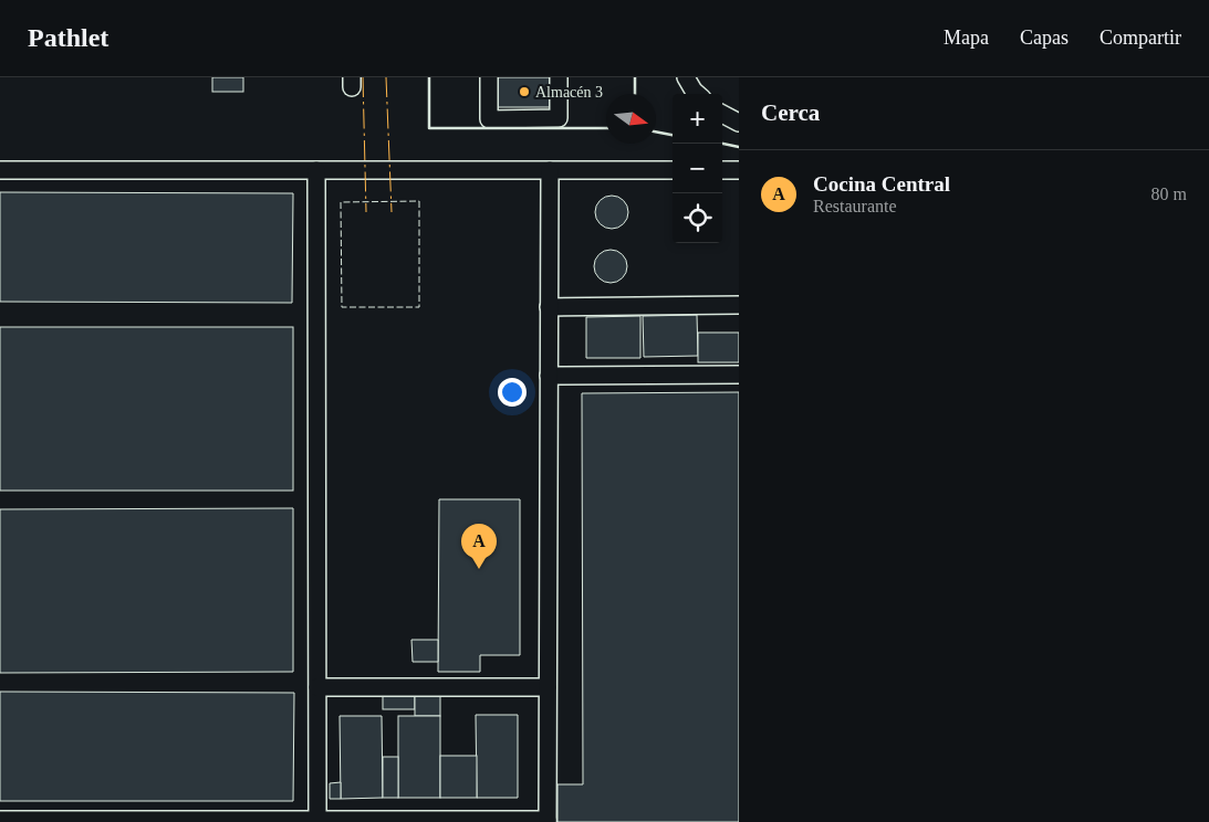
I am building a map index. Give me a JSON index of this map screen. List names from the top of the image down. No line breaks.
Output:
{"places":["Almacén 3"],"north":"right","page":{"header":"Pathlet","nav":["Mapa","Capas","Compartir"],"heading":"Cerca","map_buttons":["+","−"],"list":[{"mark":"A","name":"Cocina Central","note":"Restaurante","value":"80 m"}],"pins":"A"}}
